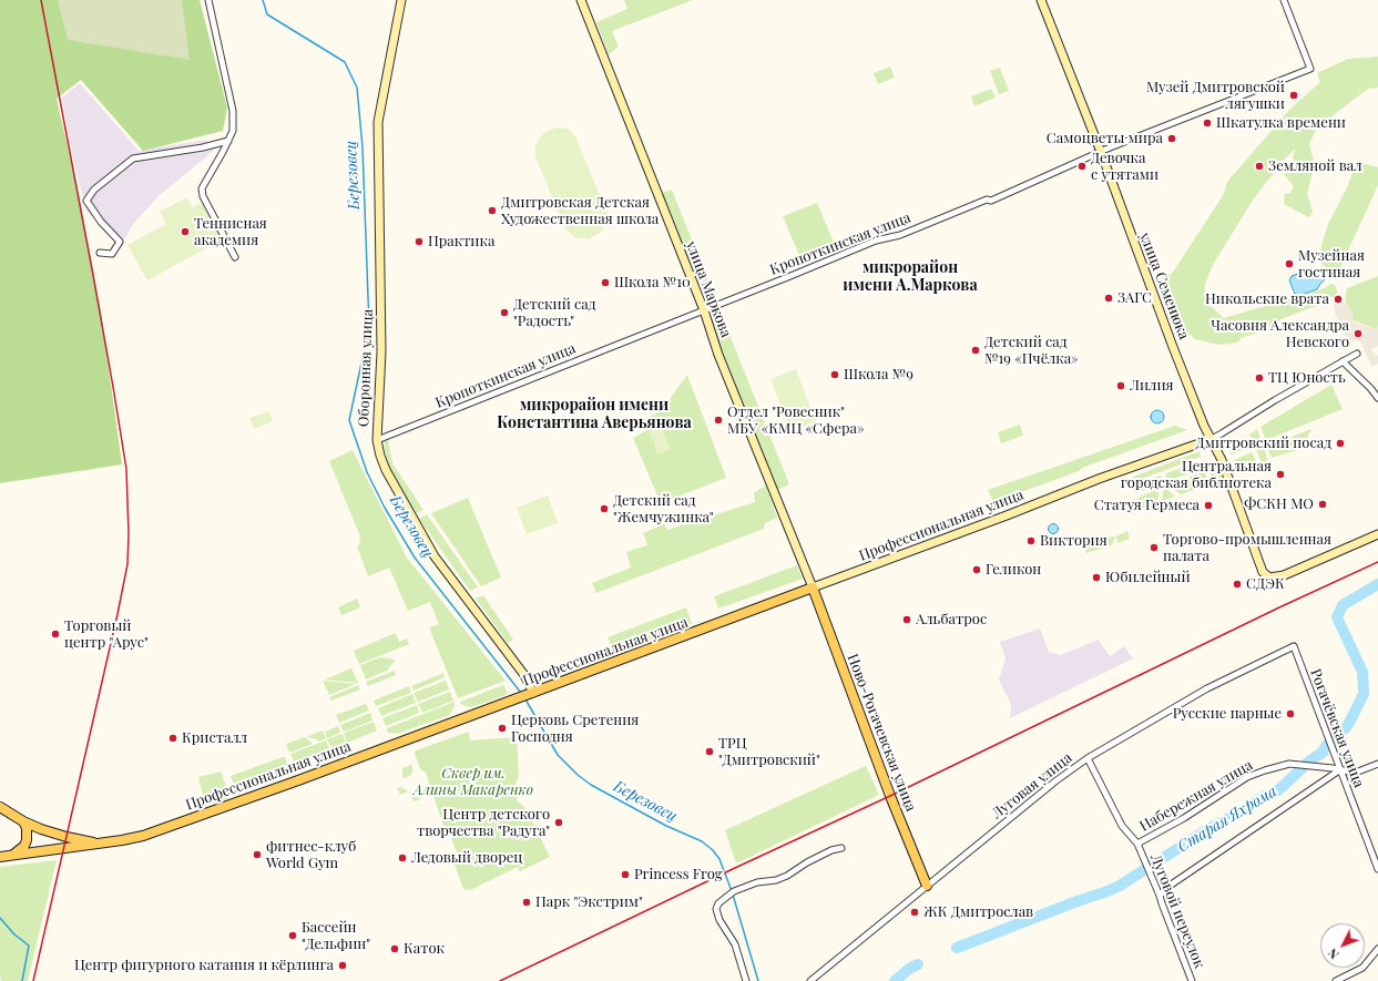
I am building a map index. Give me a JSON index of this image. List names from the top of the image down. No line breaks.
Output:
{"streets":{"main road":["Профессиональная улица","Ново-Рогачевская улица"],"street":["Кропоткинская улица","улица Семенюка","улица Маркова","Оборонная улица","Рогачёвская улица","Луговая улица","Набережная улица","Луговой переулок"]},"crossings":[["Кропоткинская улица","улица Семенюка"],["Кропоткинская улица","улица Маркова"],["Кропоткинская улица","Оборонная улица"],["улица Семенюка","Профессиональная улица"],["улица Маркова","Профессиональная улица"],["улица Маркова","Ново-Рогачевская улица"],["Оборонная улица","Профессиональная улица"],["Профессиональная улица","Ново-Рогачевская улица"],["Рогачёвская улица","Луговая улица"],["Рогачёвская улица","Набережная улица"],["Ново-Рогачевская улица","Луговая улица"],["Луговая улица","Луговой переулок"],["Набережная улица","Луговой переулок"]],"districts":["микрорайон имени А.Маркова","микрорайон имени Константина Аверьянова"],"water":["Березовец","Старая Яхрома"],"parks":["Сквер им. Алины Макаренко"],"places":["Музей Дмитровской лягушки","Шкатулка времени","Самоцветы мира","Девочка с утятами","Земляной вал","Дмитровская Детская Художественная школа","Теннисная академия","Практика","Музейная гостиная","Школа №10","ЗАГС","Никольские врата","Детский сад \"Радость\"","Часовня Александра Невского","Детский сад №19 «Пчёлка»","Школа №9","ТЦ Юность","Лилия","Отдел \"Ровесник\" МБУ «КМЦ «Сфера»","Дмитровский посад","Центральная городская библиотека","ФСКН МО","Статуя Гермеса","Детский сад \"Жемчужинка\"","Виктория","Торгово-промышленная палата","Геликон","Юбилейный","СДЭК","Альбатрос","Торговый центр \"Арус\"","Русские парные","Церковь Сретения Господня","Кристалл","ТРЦ \"Дмитровский\"","Центр детского творчества \"Радуга\"","фитнес-клуб World Gym","Ледовый дворец","Princess Frog","Парк \"Экстрим\"","ЖК Дмитрослав","Бассейн \"Дельфин\"","Каток","Центр фигурного катания и кёрлинга"],"north":"bottom left"}
